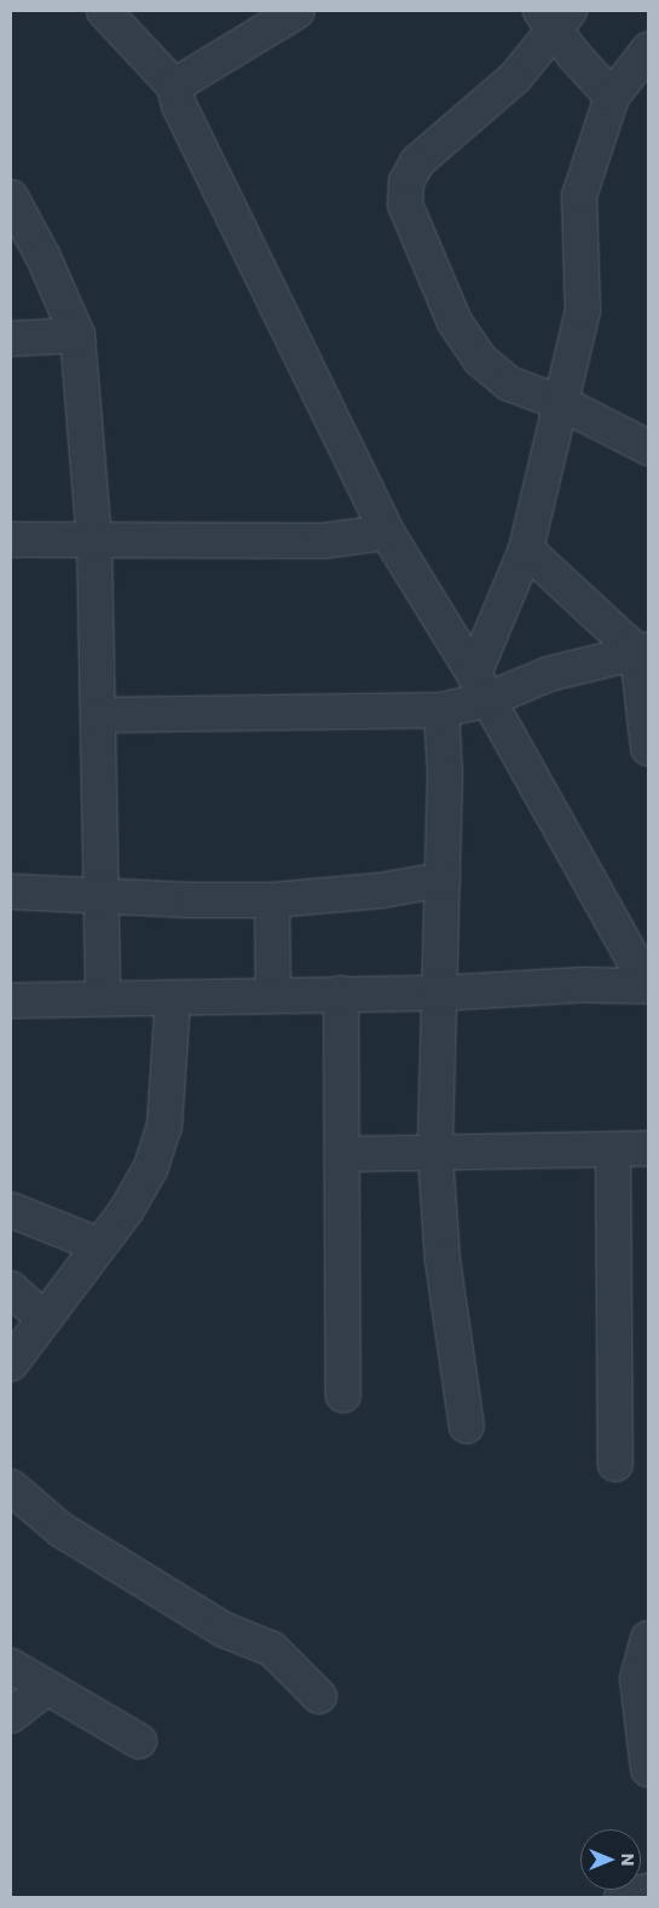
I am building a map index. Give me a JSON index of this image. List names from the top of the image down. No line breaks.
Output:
{"north":"right"}
